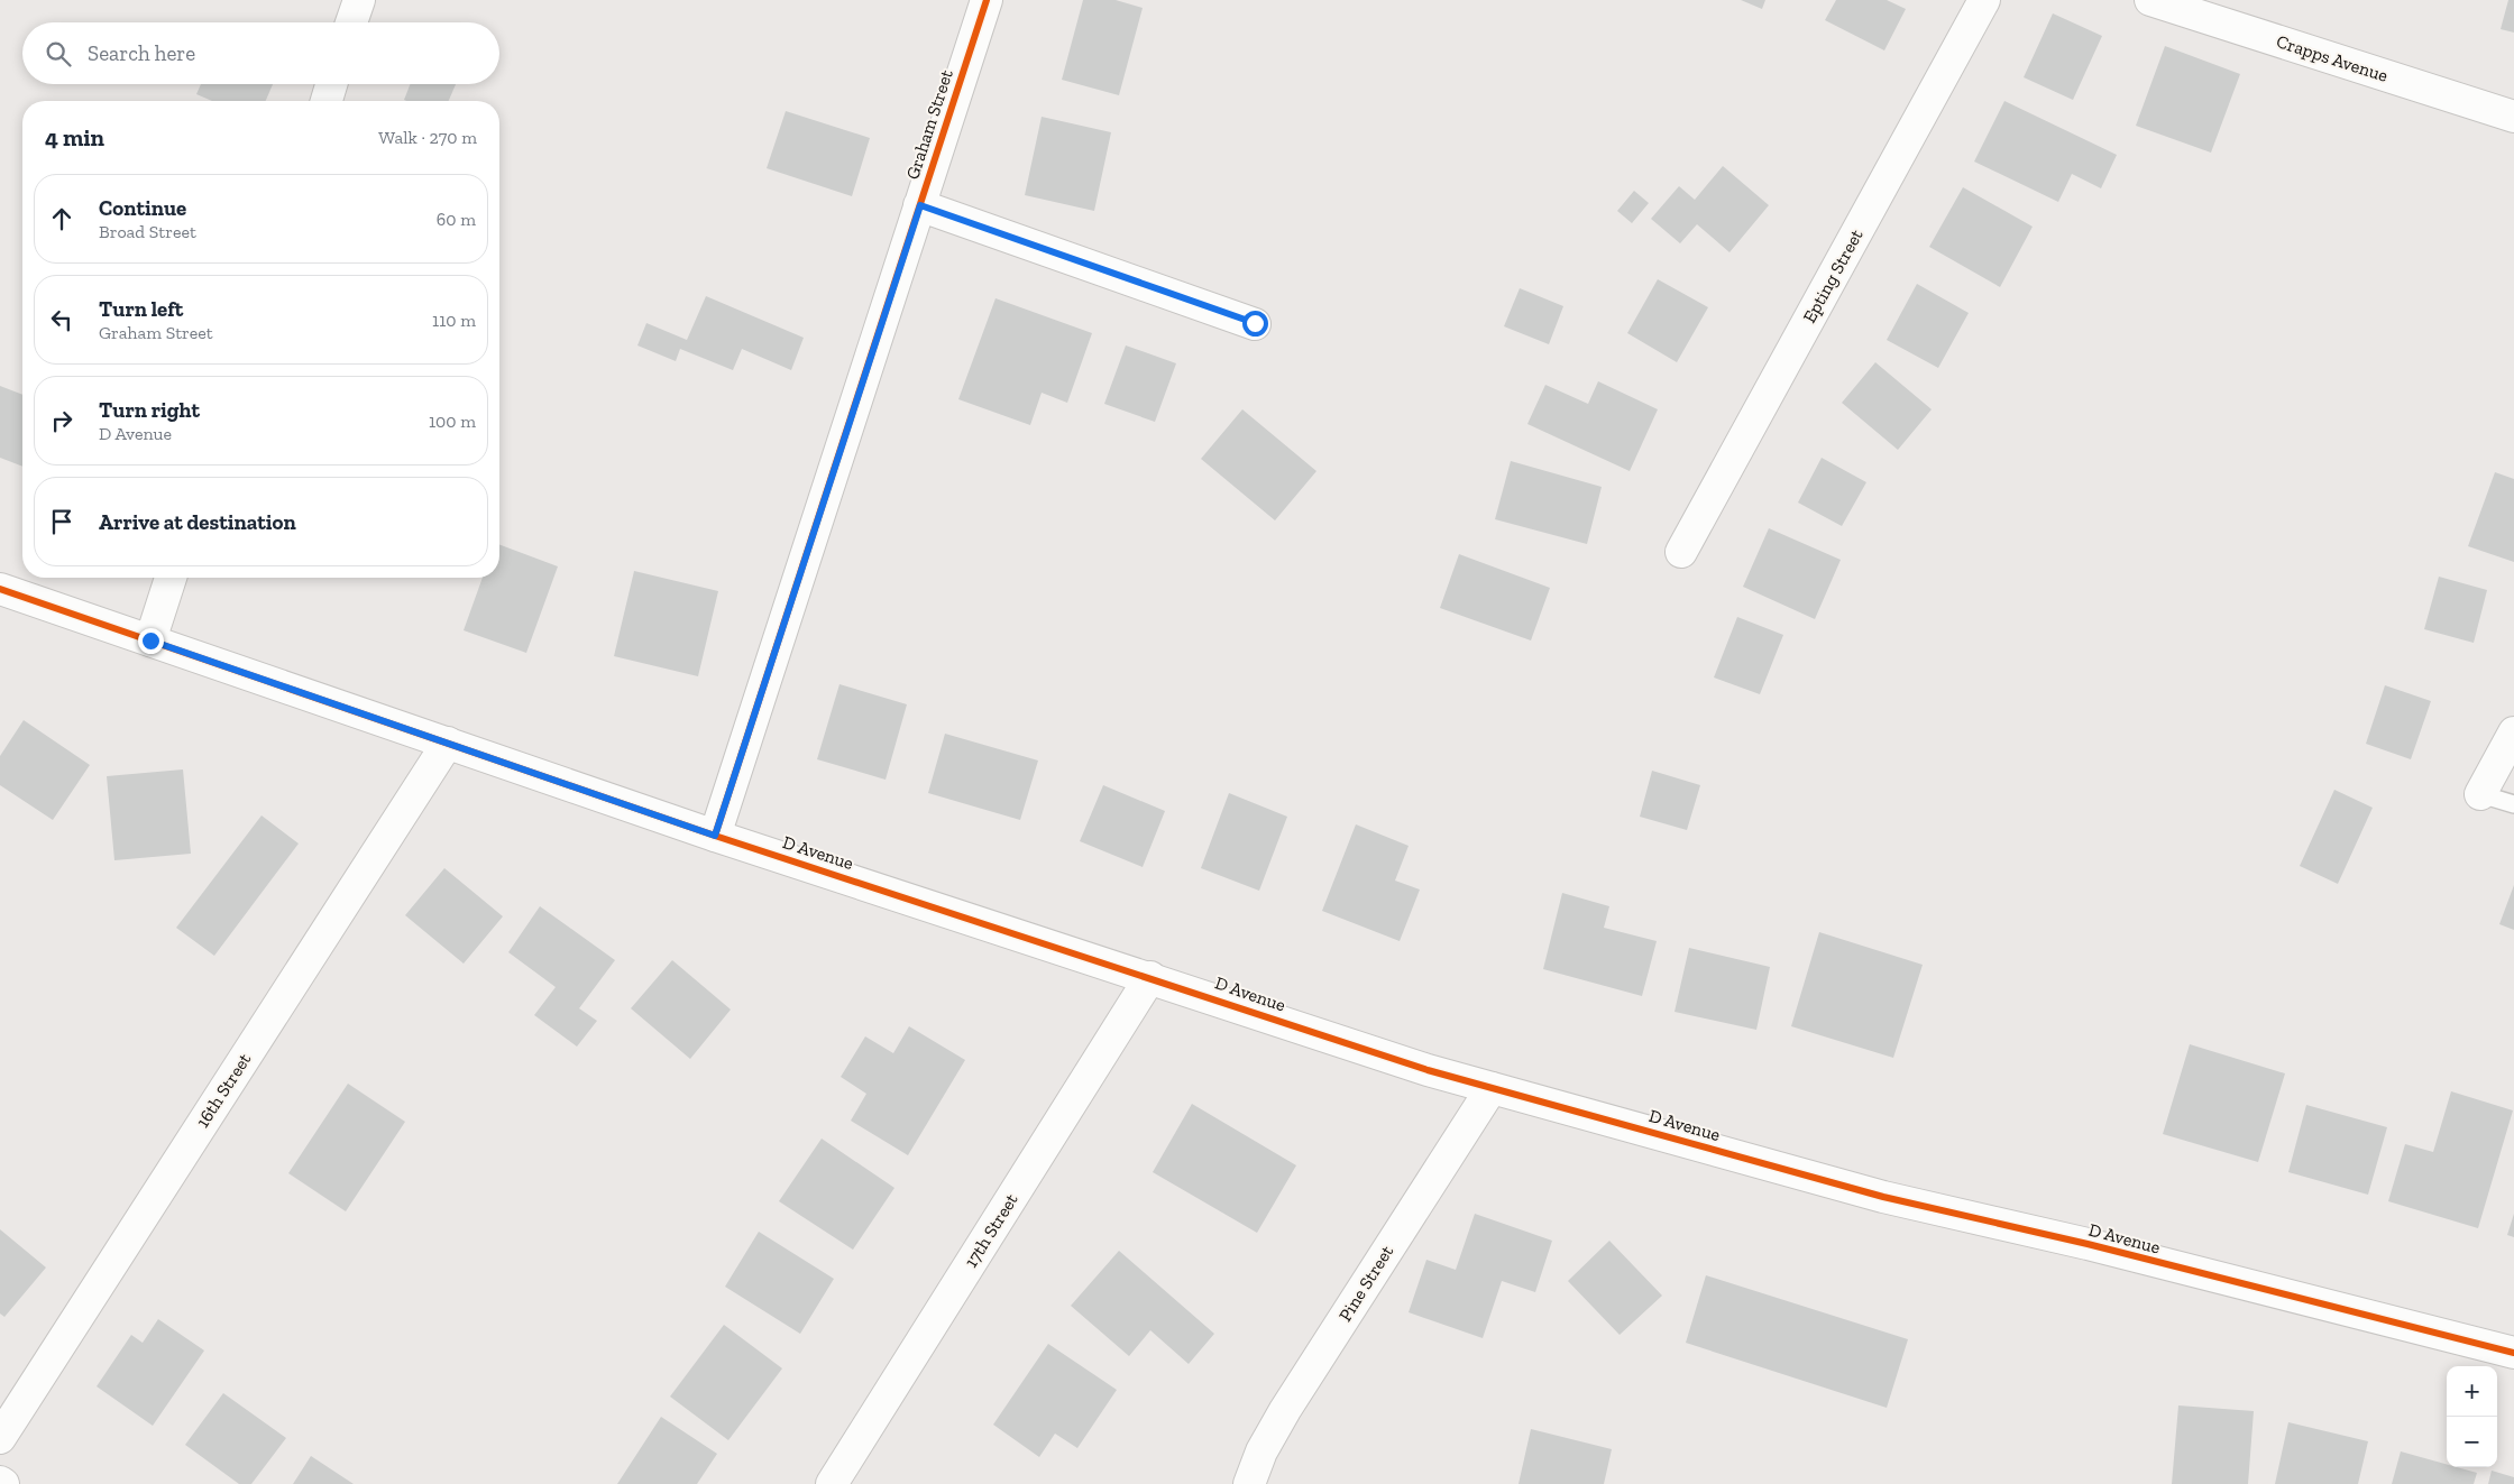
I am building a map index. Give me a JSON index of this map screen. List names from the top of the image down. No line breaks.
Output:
{"streets":{"street":["Crapps Avenue","Graham Street","Epting Street","D Avenue","16th Street","17th Street","Pine Street"]},"crossings":[["Graham Street","D Avenue"],["D Avenue","16th Street"],["D Avenue","17th Street"],["D Avenue","Pine Street"]],"page":{"search":"Search here","heading":["4 min","Walk · 270 m"],"list":[["Continue","Broad Street","60 m"],["Turn left","Graham Street","110 m"],["Turn right","D Avenue","100 m"],"Arrive at destination"],"map_buttons":["+","−"]}}
